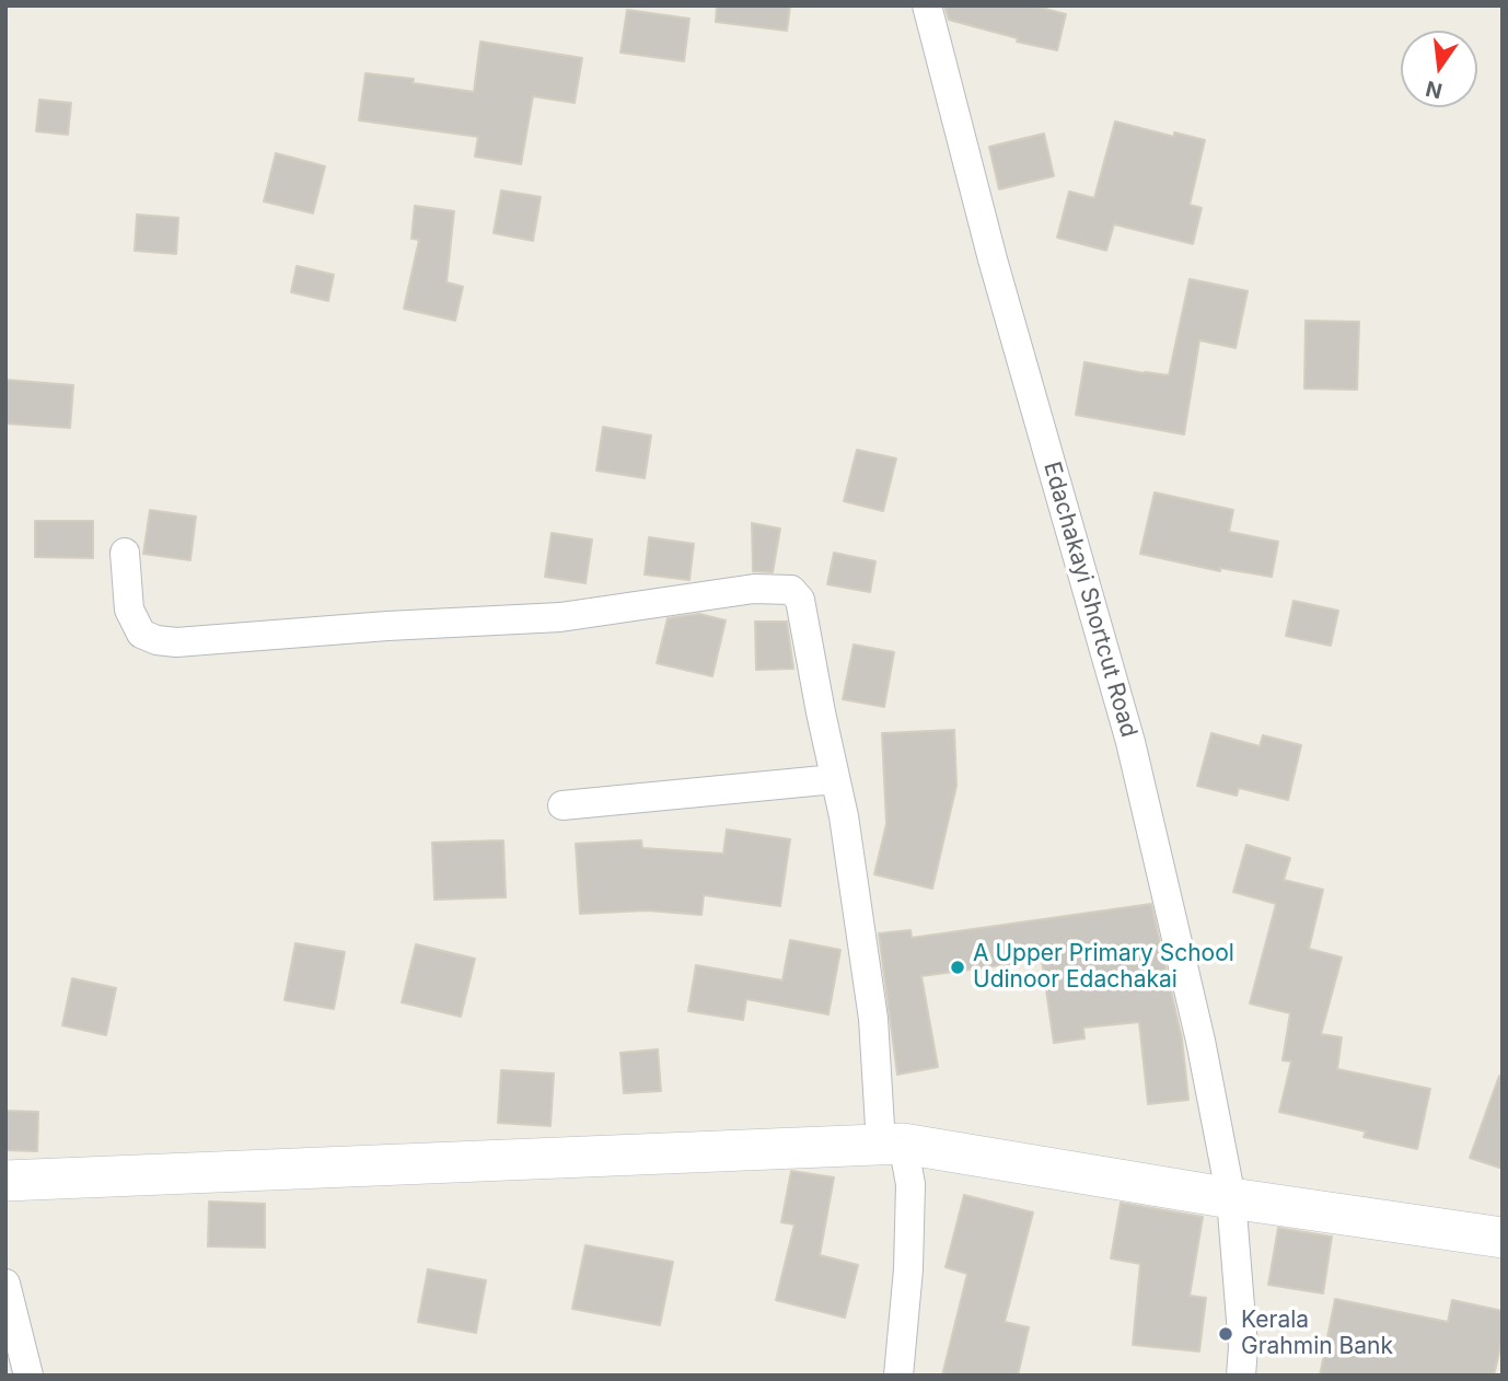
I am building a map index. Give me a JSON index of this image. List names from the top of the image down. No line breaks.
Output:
{"streets":{"street":["Edachakayi Shortcut Road"]},"places":["A Upper Primary School Udinoor Edachakai","Kerala Grahmin Bank"],"north":"bottom"}
